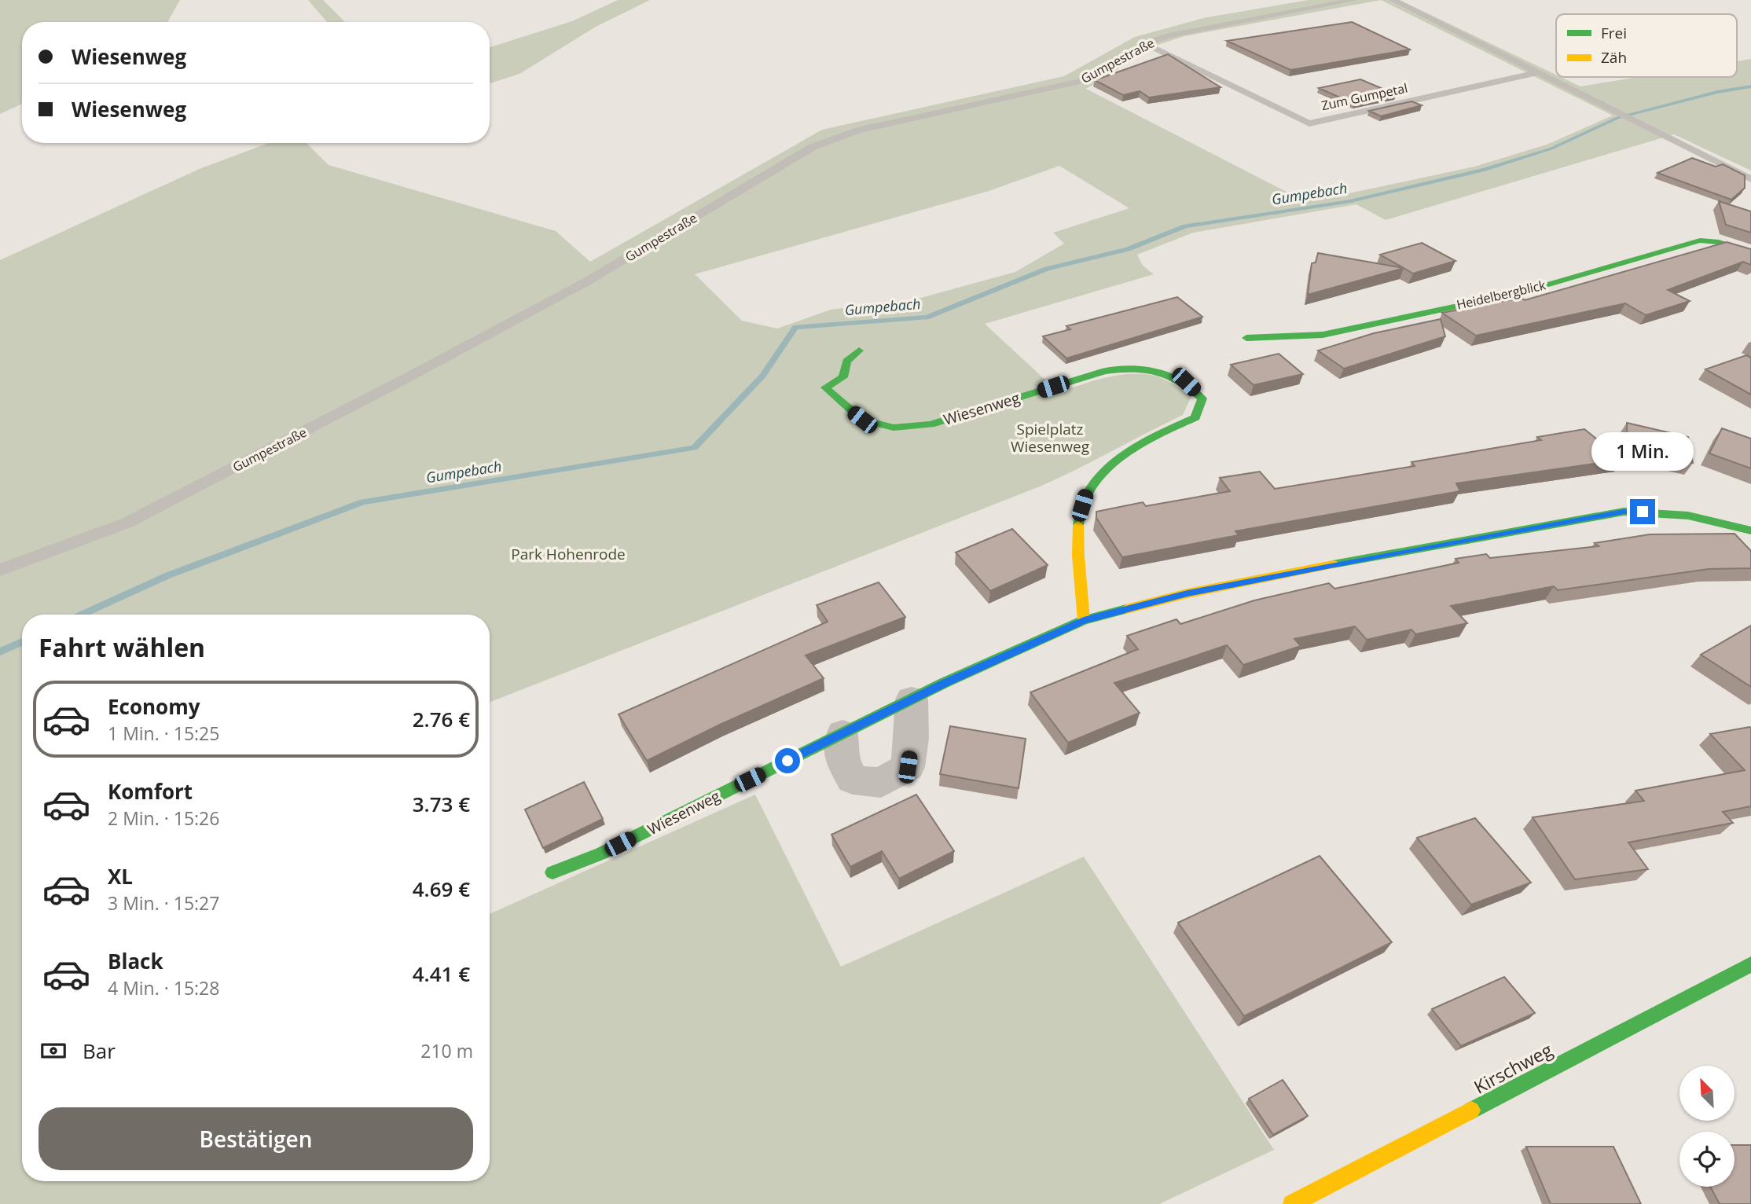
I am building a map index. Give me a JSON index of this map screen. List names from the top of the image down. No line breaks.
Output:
{"streets":{"street":["Heidelbergblick","Wiesenweg","Kirschweg"],"lane":["Gumpestraße","Zum Gumpetal"]},"crossings":[["Gumpestraße","Zum Gumpetal"]],"water":["Gumpebach"],"parks":["Spielplatz Wiesenweg","Park Hohenrode"],"legend":["Frei","Zäh"],"north":"top left","page":{"banner":["Wiesenweg","Wiesenweg"],"bubble":"1 Min.","heading":"Fahrt wählen","list":[{"name":"Economy","note":"1 Min. · 15:25","value":"2.76 €"},{"name":"Komfort","note":"2 Min. · 15:26","value":"3.73 €"},{"name":"XL","note":"3 Min. · 15:27","value":"4.69 €"},{"name":"Black","note":"4 Min. · 15:28","value":"4.41 €"}],"pay":["Bar","210 m"],"buttons":"Bestätigen"}}
